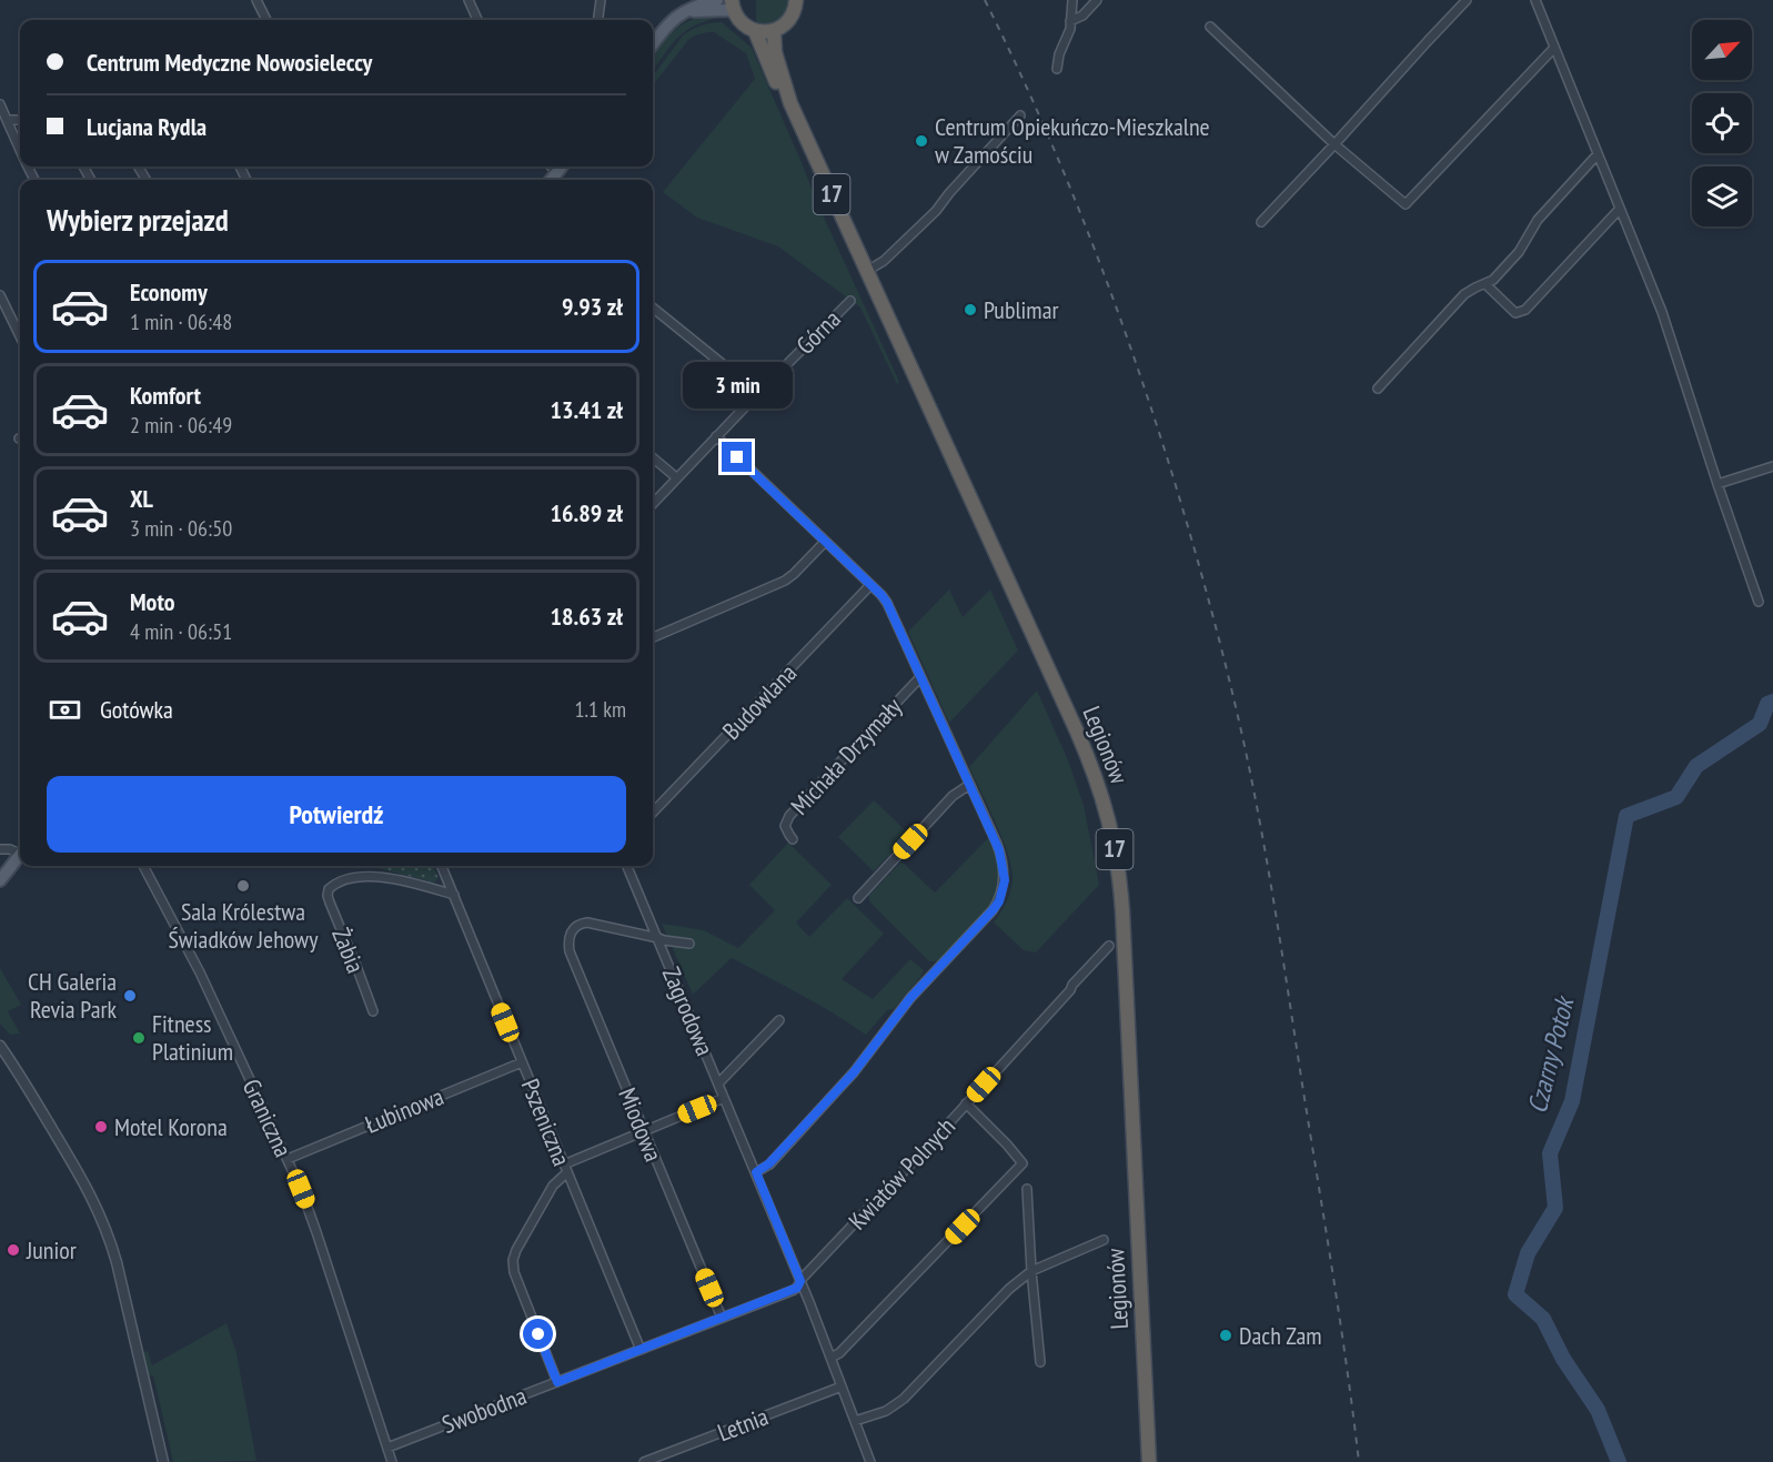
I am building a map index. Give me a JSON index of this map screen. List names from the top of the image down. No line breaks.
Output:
{"streets":{"highway":["17","Legionów"],"street":["Górna","Budowlana","Michała Drzymały","Żabia","Zagrodowa","Łubinowa","Graniczna","Pszeniczna","Miodowa","Kwiatów Polnych","Swobodna","Letnia"]},"crossings":[["17","Legionów"],["Żabia","Pszeniczna"],["Zagrodowa","Miodowa"],["Zagrodowa","Kwiatów Polnych"],["Zagrodowa","Swobodna"],["Zagrodowa","Letnia"],["Łubinowa","Graniczna"],["Łubinowa","Pszeniczna"],["Graniczna","Swobodna"],["Pszeniczna","Swobodna"],["Miodowa","Swobodna"],["Kwiatów Polnych","Swobodna"]],"water":["Czarny Potok"],"places":["Centrum Opiekuńczo-Mieszkalne w Zamościu","Publimar","Sala Królestwa Świadków Jehowy","CH Galeria Revia Park","Fitness Platinium","Motel Korona","Junior","Dach Zam"],"north":"top right","page":{"banner":["Centrum Medyczne Nowosieleccy","Lucjana Rydla"],"heading":"Wybierz przejazd","list":[{"name":"Economy","note":"1 min · 06:48","value":"9.93 zł"},{"name":"Komfort","note":"2 min · 06:49","value":"13.41 zł"},{"name":"XL","note":"3 min · 06:50","value":"16.89 zł"},{"name":"Moto","note":"4 min · 06:51","value":"18.63 zł"}],"bubble":"3 min","pay":["Gotówka","1.1 km"],"buttons":"Potwierdź"}}
